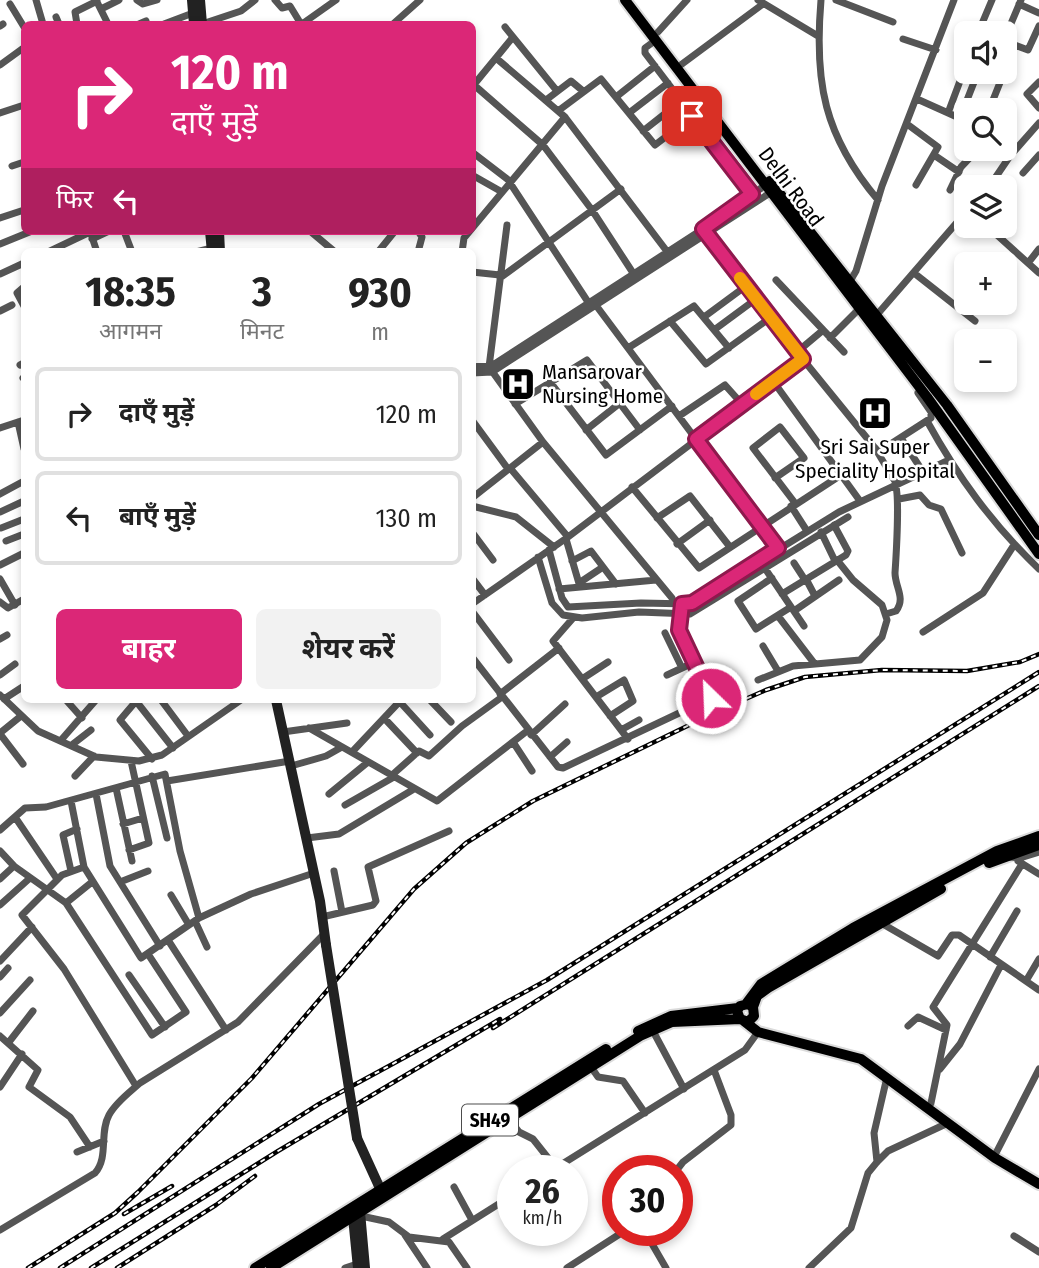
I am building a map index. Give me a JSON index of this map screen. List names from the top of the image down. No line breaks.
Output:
{"streets":{"main road":["Delhi Road","SH49"]},"places":{"hospital":["Mansarovar Nursing Home","Sri Sai Super Speciality Hospital"]},"page":{"map_buttons":["+","−"],"turn":["120 m","दाएँ मुड़ें"],"then":"फिर","eta":["18:35","आगमन","3","मिनट","930","m"],"list":[{"name":"दाएँ मुड़ें","value":"120 m"},{"name":"बाएँ मुड़ें","value":"130 m"}],"buttons":["बाहर","शेयर करें"],"speed":"26 km/h","limit":"30"}}
